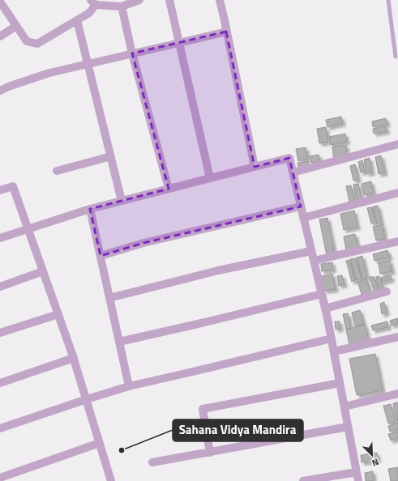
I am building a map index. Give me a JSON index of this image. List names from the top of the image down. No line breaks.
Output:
{"places":["Sahana Vidya Mandira"],"north":"bottom right"}
